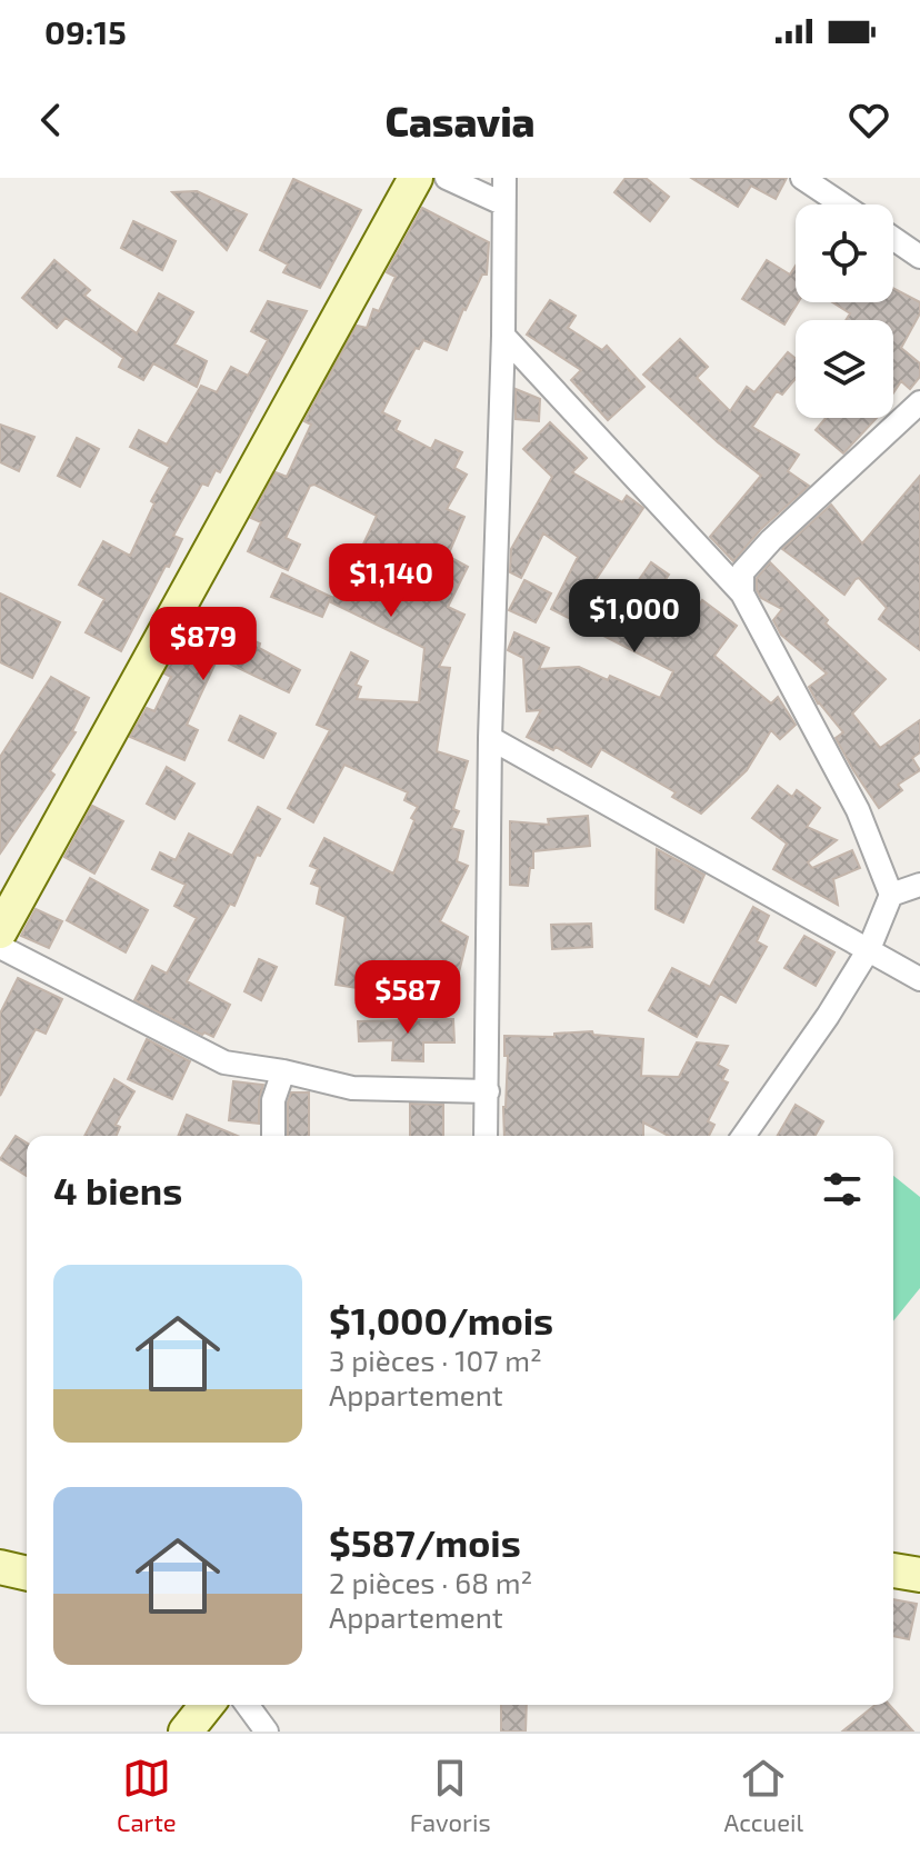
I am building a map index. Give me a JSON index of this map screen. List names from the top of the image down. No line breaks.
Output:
{"page":{"status":"09:15","header":"Casavia","price":["$1,140","$1,000","$879","$587"],"heading":"4 biens","list":[{"name":"$1,000/mois","note":"3 pièces · 107 m² · Appartement"},{"name":"$587/mois","note":"2 pièces · 68 m² · Appartement"}],"tabs":["Carte","Favoris","Accueil"]}}
